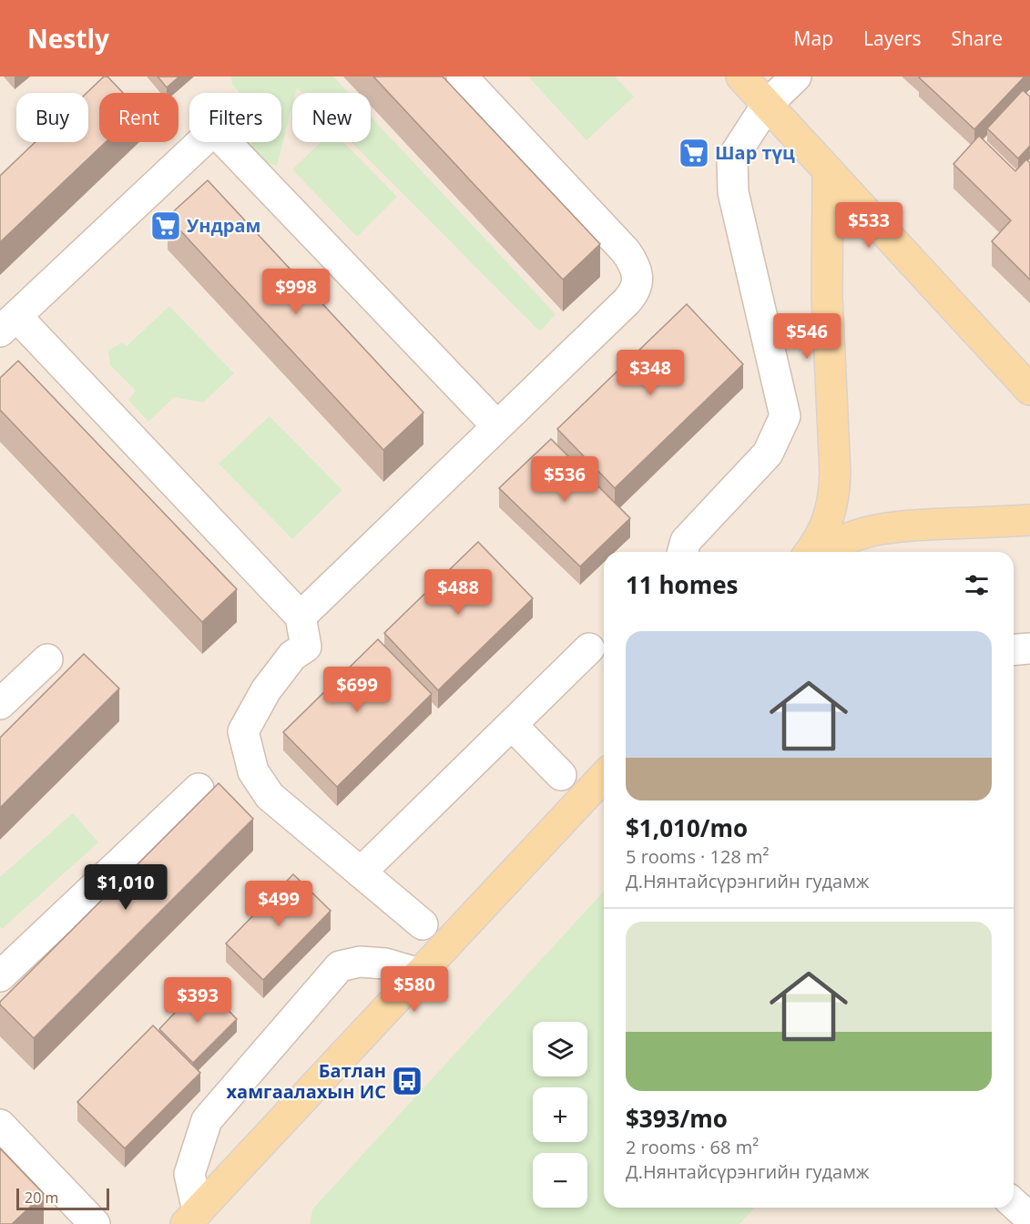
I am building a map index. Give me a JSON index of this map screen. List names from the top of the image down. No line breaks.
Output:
{"places":{"supermarket":["Шар түц","Ундрам"],"bus stop":["Батлан хамгаалахын ИС"]},"scale_bar":"20 m","page":{"header":"Nestly","nav":["Map","Layers","Share"],"chip":["Buy","Rent","Filters","New"],"price":["$533","$998","$546","$348","$536","$488","$699","$1,010","$499","$580","$393"],"heading":"11 homes","list":[{"name":"$1,010/mo","note":"5 rooms · 128 m² · Д.Нянтайсүрэнгийн гудамж"},{"name":"$393/mo","note":"2 rooms · 68 m² · Д.Нянтайсүрэнгийн гудамж"}],"map_buttons":["+","−"],"scale":"20 m"}}
